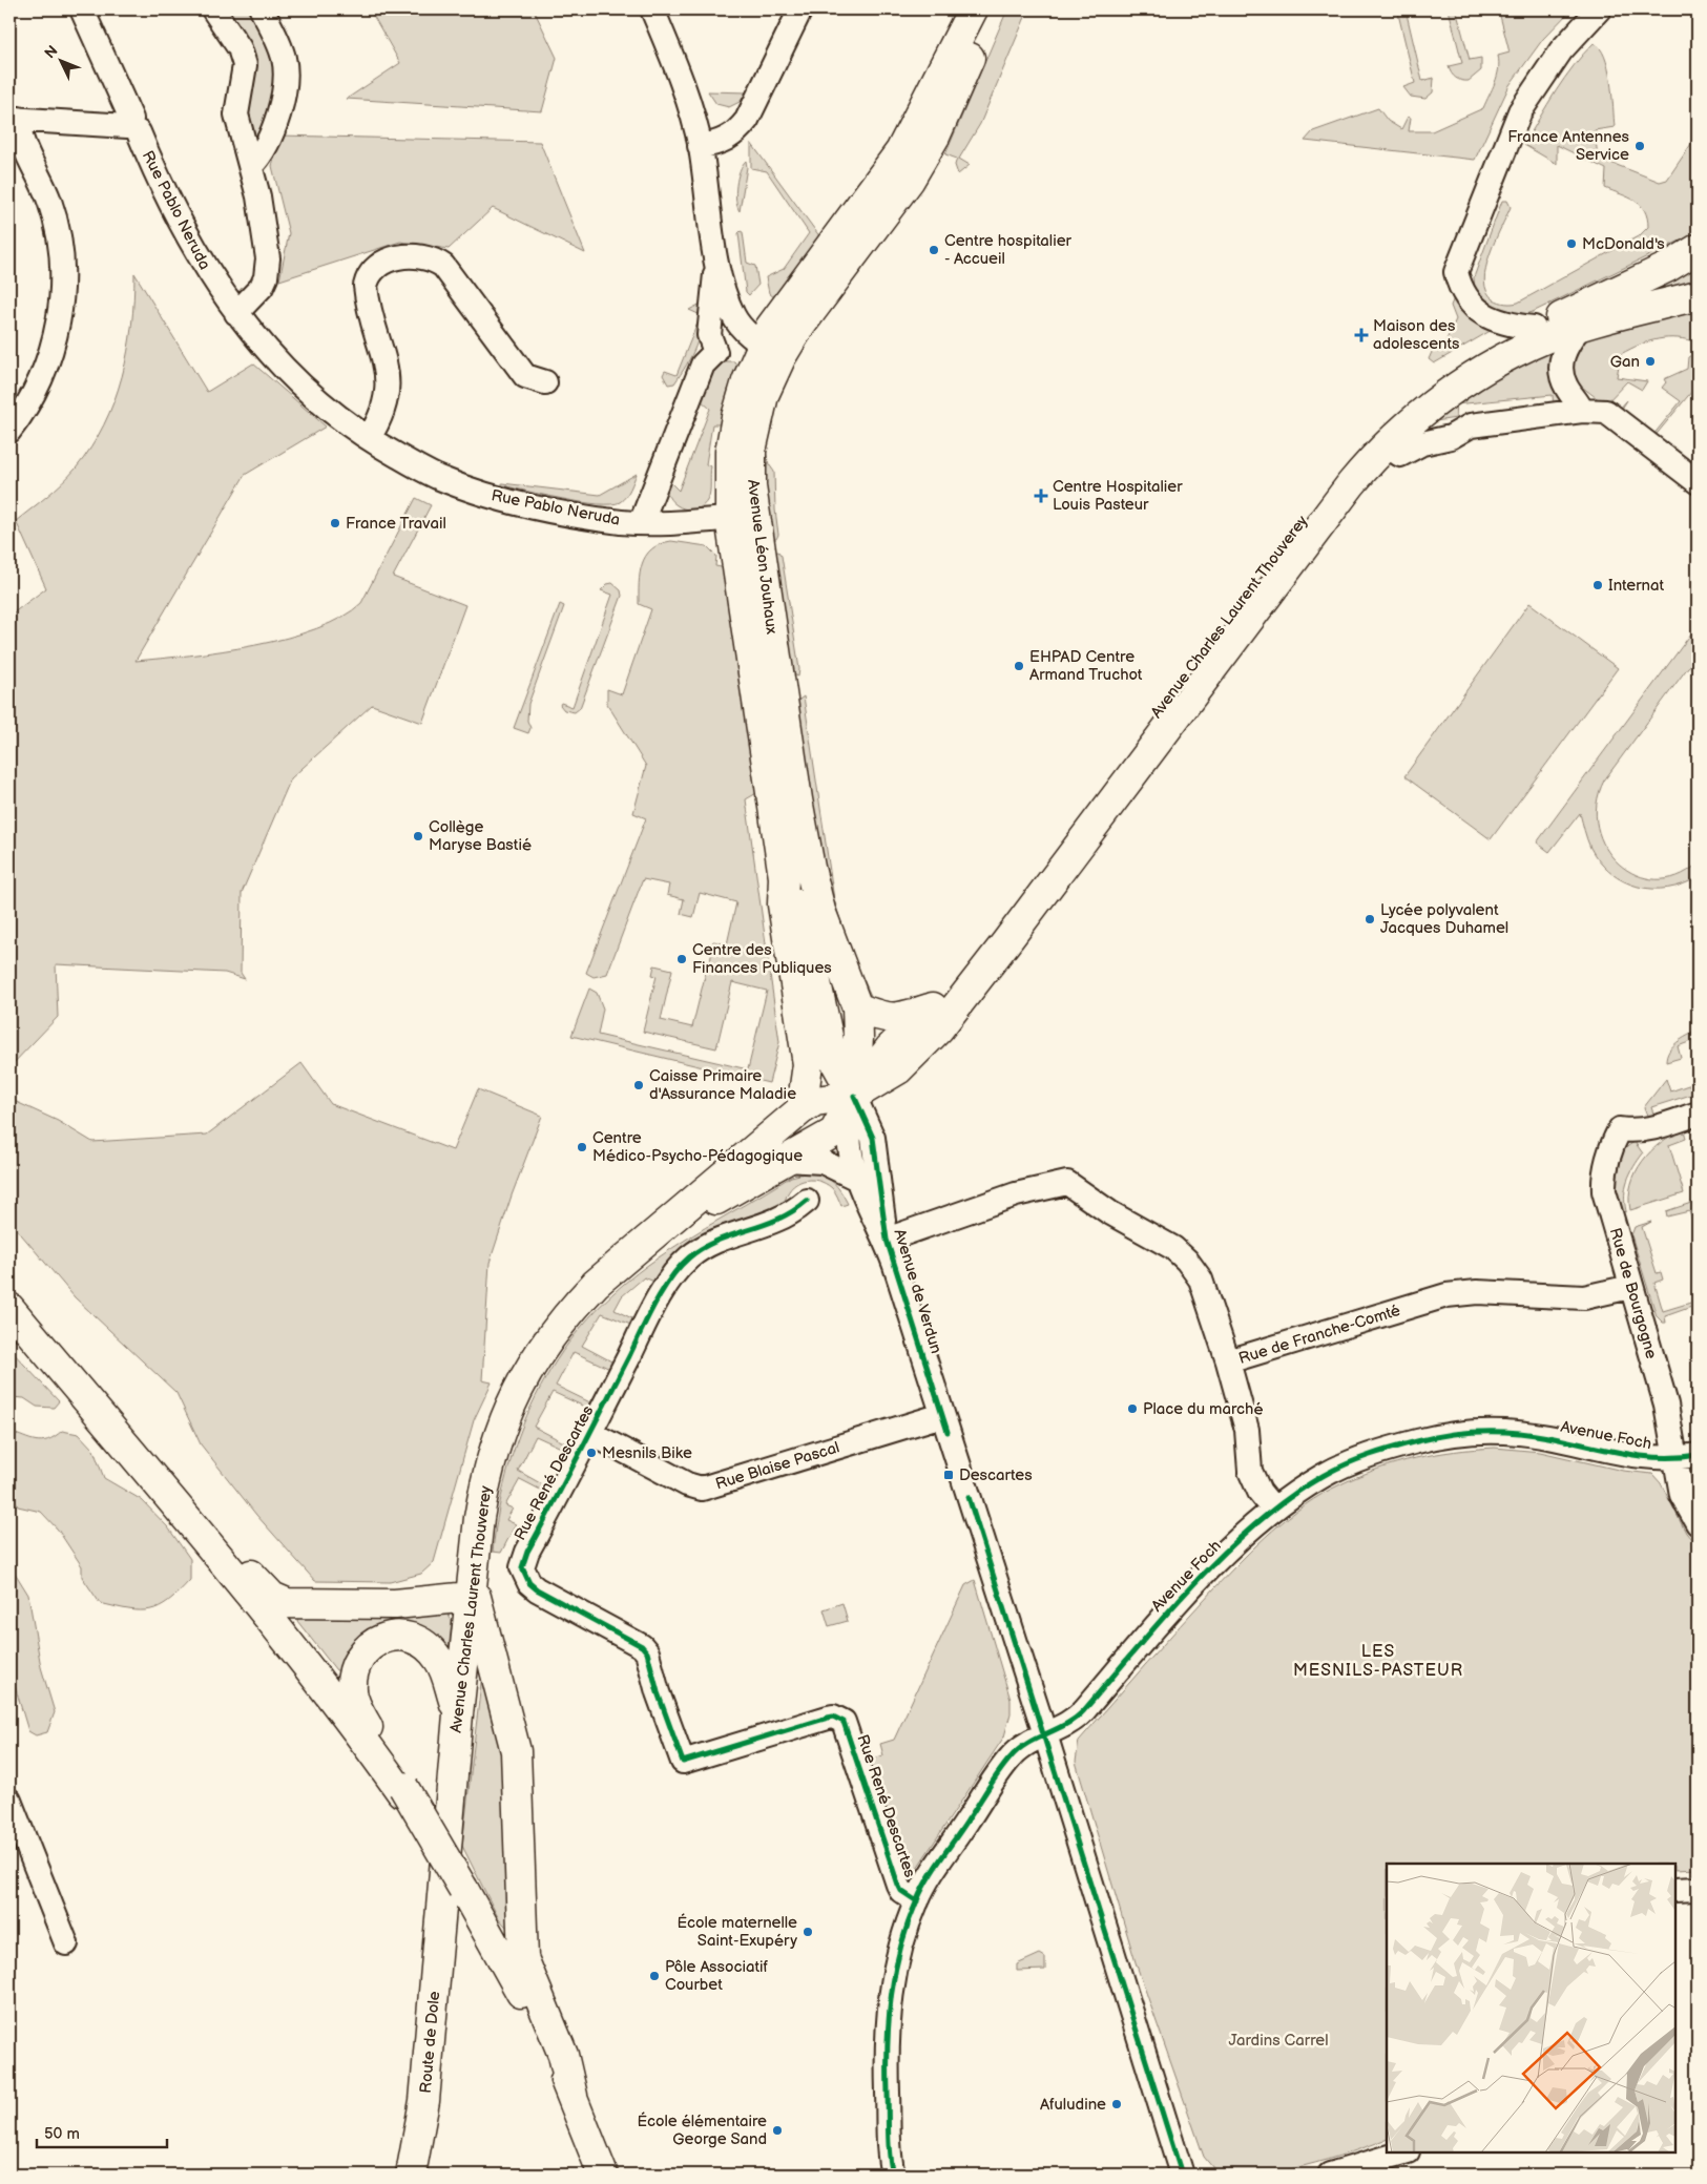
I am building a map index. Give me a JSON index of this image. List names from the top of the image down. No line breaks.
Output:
{"streets":{"main road":["Avenue Léon Jouhaux","Avenue Charles Laurent Thouverey","Route de Dole"],"street":["Rue Pablo Neruda","Avenue de Verdun","Rue de Bourgogne","Rue de Franche-Comté","Avenue Foch","Rue Blaise Pascal","Rue René Descartes"]},"crossings":[["Rue Pablo Neruda","Avenue Léon Jouhaux"],["Avenue Léon Jouhaux","Avenue Charles Laurent Thouverey"],["Avenue Léon Jouhaux","Avenue de Verdun"],["Avenue Charles Laurent Thouverey","Avenue de Verdun"],["Avenue Charles Laurent Thouverey","Route de Dole"],["Avenue de Verdun","Rue de Franche-Comté"],["Avenue de Verdun","Avenue Foch"],["Avenue de Verdun","Rue Blaise Pascal"],["Rue de Bourgogne","Rue de Franche-Comté"],["Rue de Bourgogne","Avenue Foch"],["Avenue Foch","Rue René Descartes"],["Rue Blaise Pascal","Rue René Descartes"]],"districts":["LES MESNILS-PASTEUR"],"parks":["Jardins Carrel"],"places":{"other":["France Antennes Service","McDonald's","Centre hospitalier - Accueil","Gan","France Travail","Internat","EHPAD Centre Armand Truchot","Collège Maryse Bastié","Lycée polyvalent Jacques Duhamel","Centre des Finances Publiques","Caisse Primaire d'Assurance Maladie","Centre Médico-Psycho-Pédagogique","Place du marché","Mesnils Bike","École maternelle Saint-Exupéry","Pôle Associatif Courbet","Afuludine","École élémentaire George Sand"],"health":["Maison des adolescents","Centre Hospitalier Louis Pasteur"],"transit":["Descartes"]},"scale_bar":"50 m","north":"top left"}
